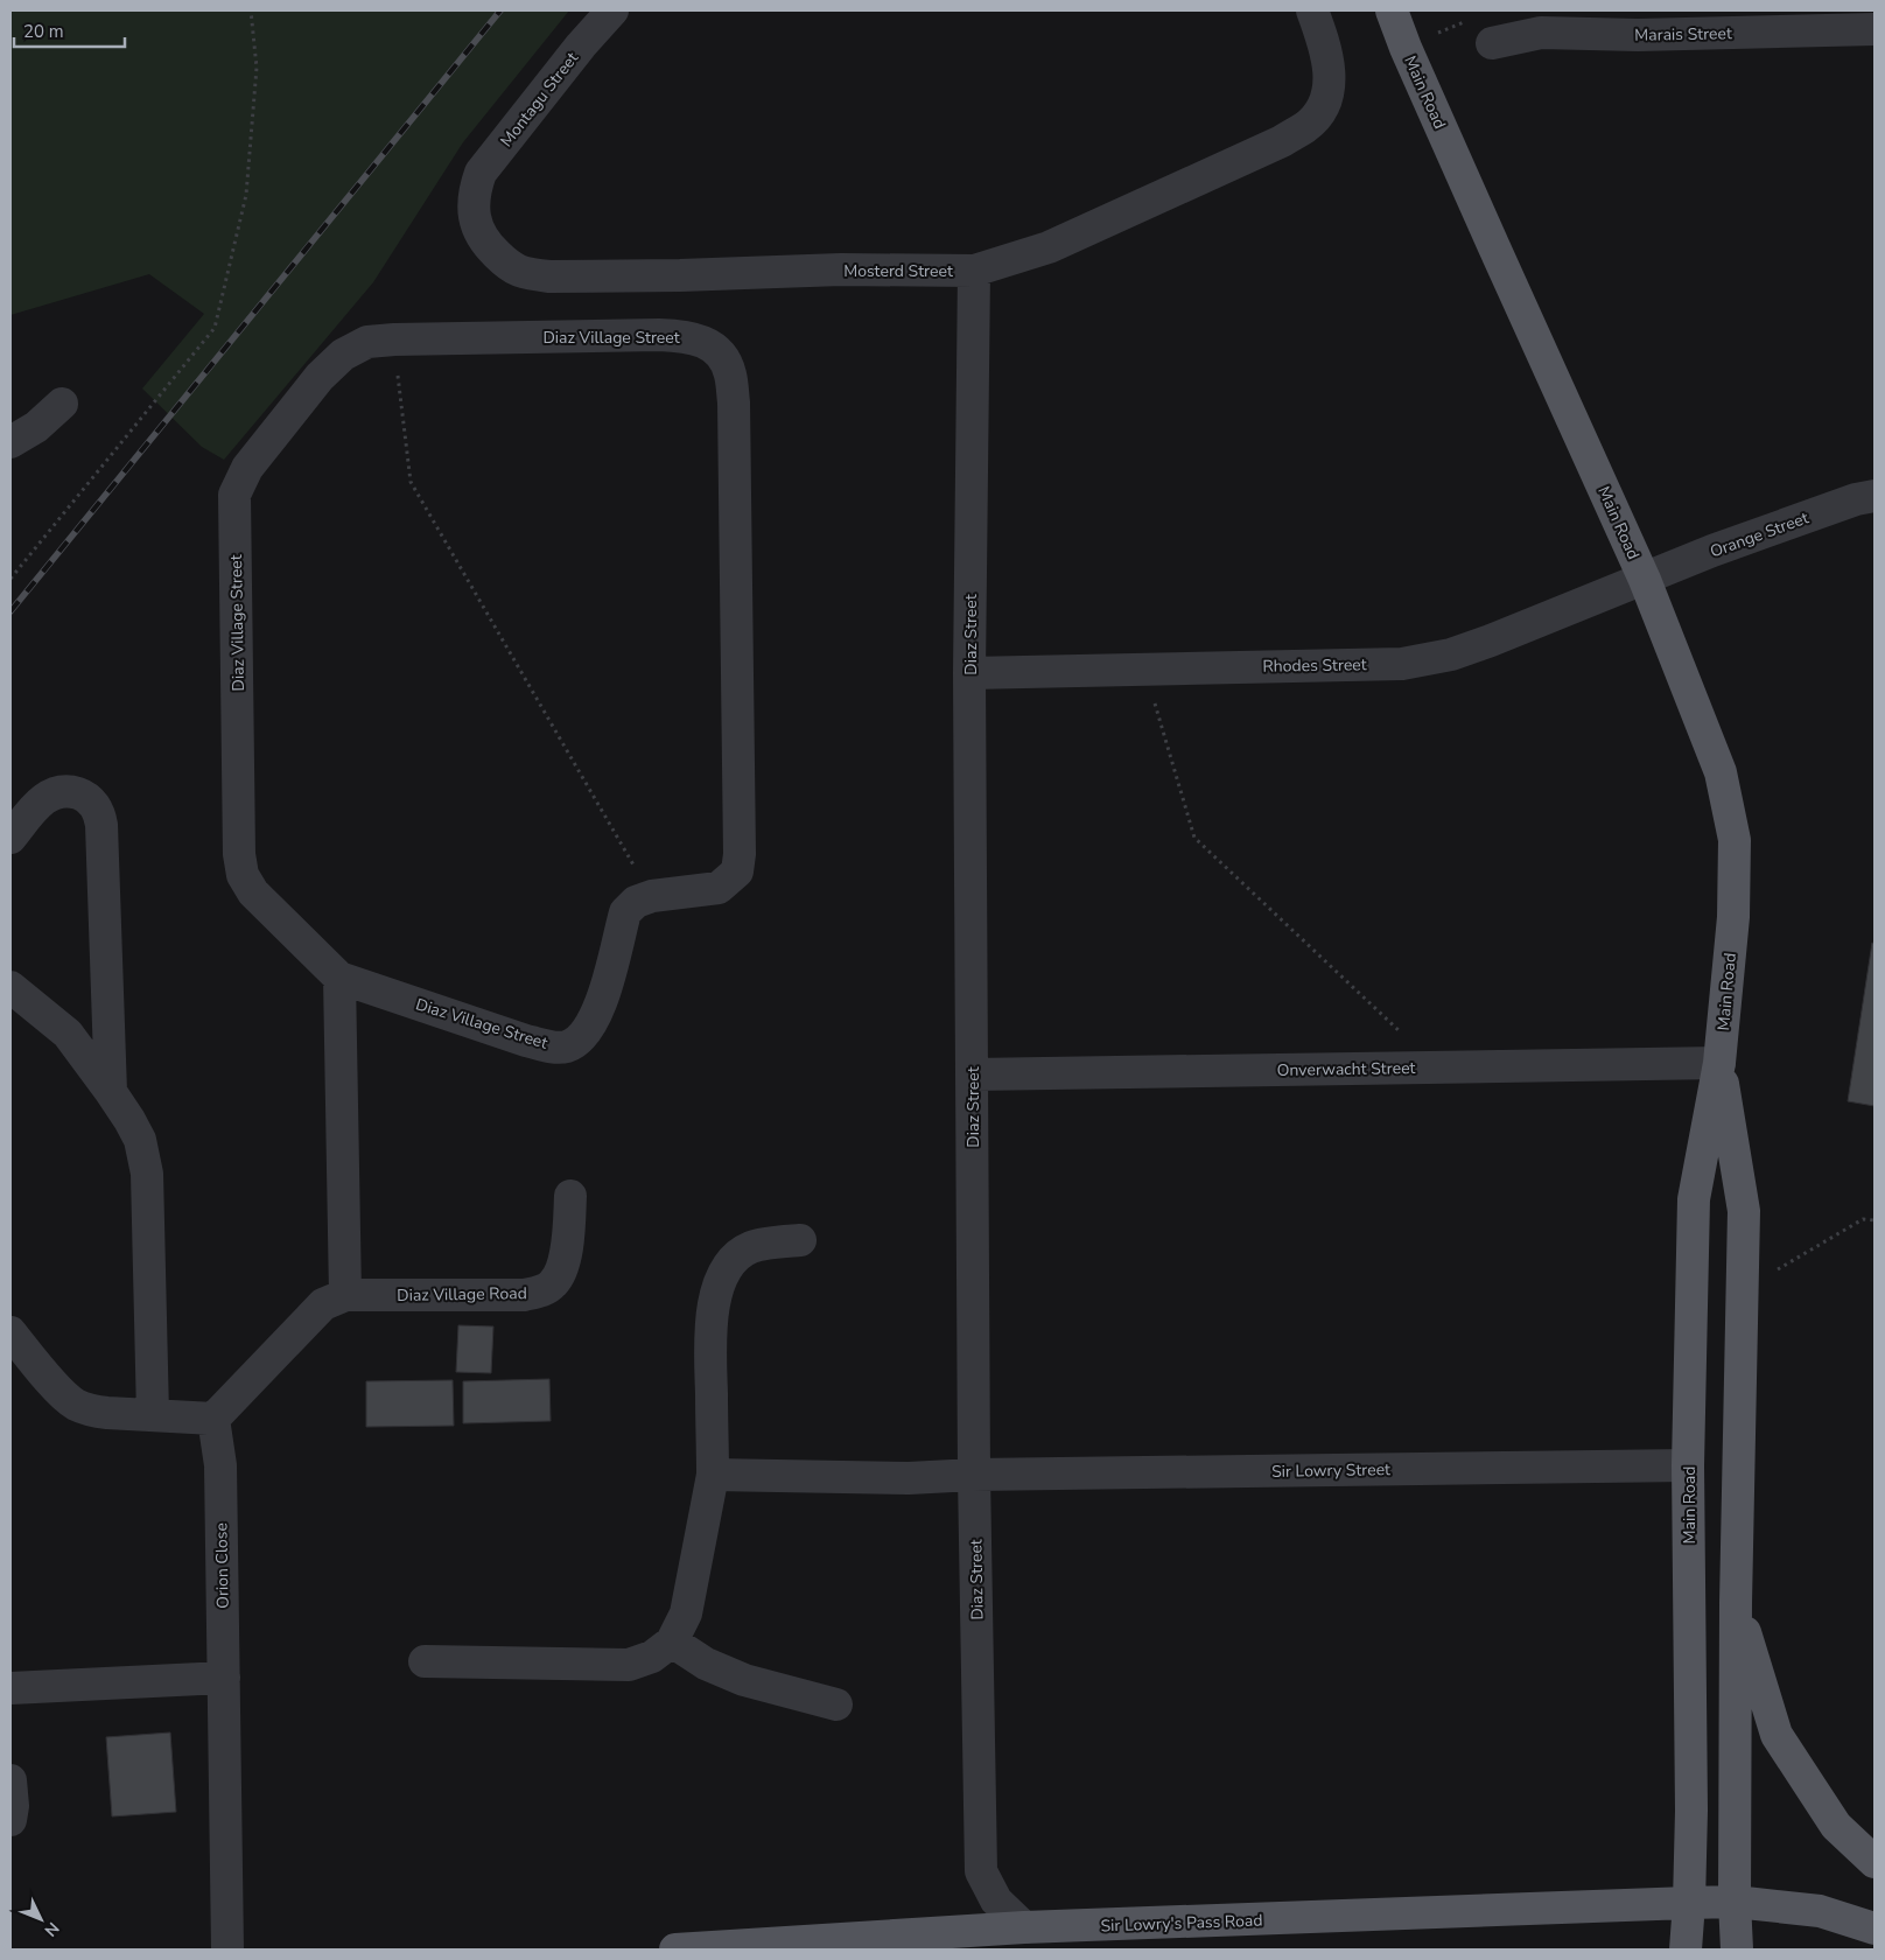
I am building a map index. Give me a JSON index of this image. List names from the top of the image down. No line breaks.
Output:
{"streets":{"main road":["Main Road","Sir Lowry's Pass Road"],"street":["Marais Street","Montagu Street","Mosterd Street","Diaz Village Street","Orange Street","Diaz Street","Rhodes Street","Onverwacht Street","Diaz Village Road","Sir Lowry Street","Orion Close"]},"crossings":[["Main Road","Orange Street"],["Main Road","Rhodes Street"],["Main Road","Onverwacht Street"],["Main Road","Sir Lowry Street"],["Main Road","Sir Lowry's Pass Road"],["Montagu Street","Mosterd Street"],["Mosterd Street","Diaz Street"],["Orange Street","Rhodes Street"],["Diaz Street","Rhodes Street"],["Diaz Street","Onverwacht Street"],["Diaz Street","Sir Lowry Street"],["Diaz Street","Sir Lowry's Pass Road"]],"scale_bar":"20 m","north":"bottom right"}
